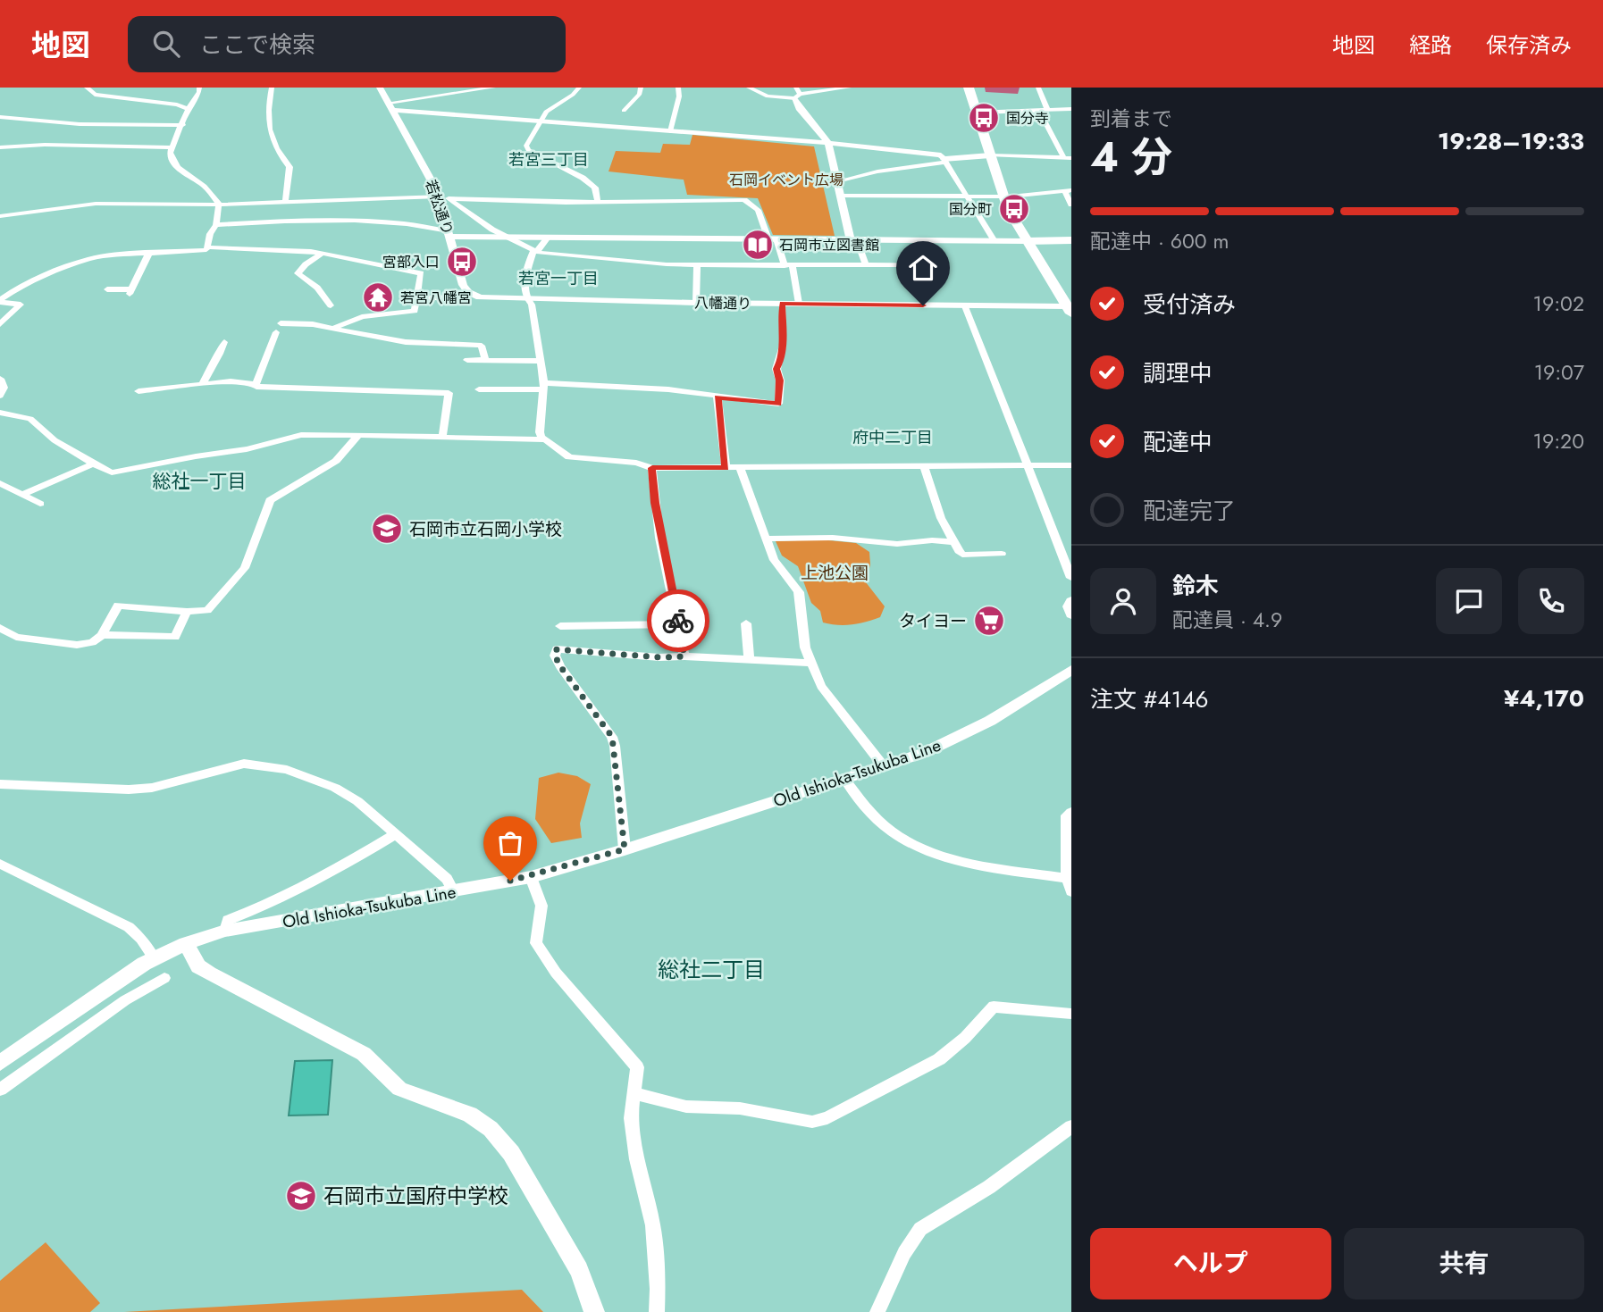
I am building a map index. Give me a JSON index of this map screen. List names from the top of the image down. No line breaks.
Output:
{"streets":{"street":["若松通り","八幡通り","Old Ishioka-Tsukuba Line"]},"crossings":[["若松通り","八幡通り"]],"districts":["若宮三丁目","若宮一丁目","府中二丁目","総社一丁目","総社二丁目"],"parks":["石岡イベント広場","上池公園"],"places":{"bus stop":["国分寺","国分町","宮部入口"],"library":["石岡市立図書館"],"temple":["若宮八幡宮"],"school or university":["石岡市立石岡小学校","石岡市立国府中学校"],"supermarket":["タイヨー"]},"page":{"header":"地図","search":"ここで検索","nav":["地図","経路","保存済み"],"heading":["4 分","到着まで","19:28–19:33"],"panel":["鈴木","配達員 · 4.9","注文 #4146","¥4,170"],"bar":"配達中 · 600 m","list":[["受付済み","19:02"],["調理中","19:07"],["配達中","19:20"],"配達完了"],"buttons":["ヘルプ","共有"]}}
